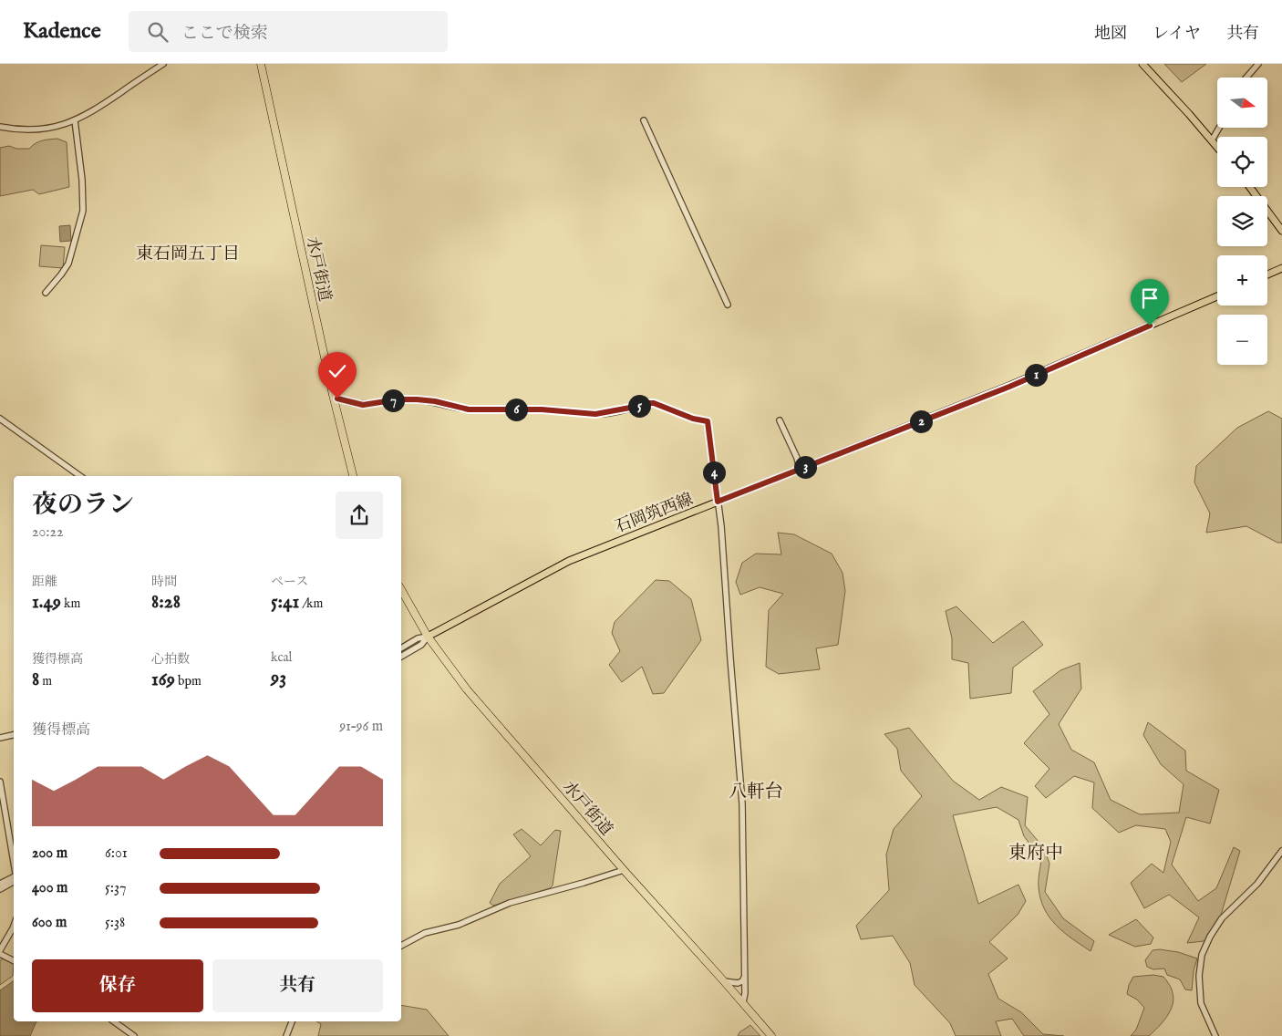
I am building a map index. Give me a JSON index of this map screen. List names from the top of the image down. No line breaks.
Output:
{"streets":{"highway":["水戸街道"],"main road":["石岡筑西線"]},"crossings":[["水戸街道","石岡筑西線"]],"districts":["東石岡五丁目","八軒台","東府中"],"north":"right","page":{"header":"Kadence","search":"ここで検索","nav":["地図","レイヤ","共有"],"map_buttons":["+","−"],"pins":["1","7","5","6","2","3","4"],"heading":["夜のラン","20:22"],"stats":[["距離","1.49 km"],["時間","8:28"],["ペース","5:41 /km"],["獲得標高","8 m"],["心拍数","169 bpm"],["kcal","93"]],"chart":["獲得標高","91–96 m"],"list":[{"name":"200 m","note":"6:01"},{"name":"400 m","note":"5:37"},{"name":"600 m","note":"5:38"}],"buttons":["保存","共有"]}}
